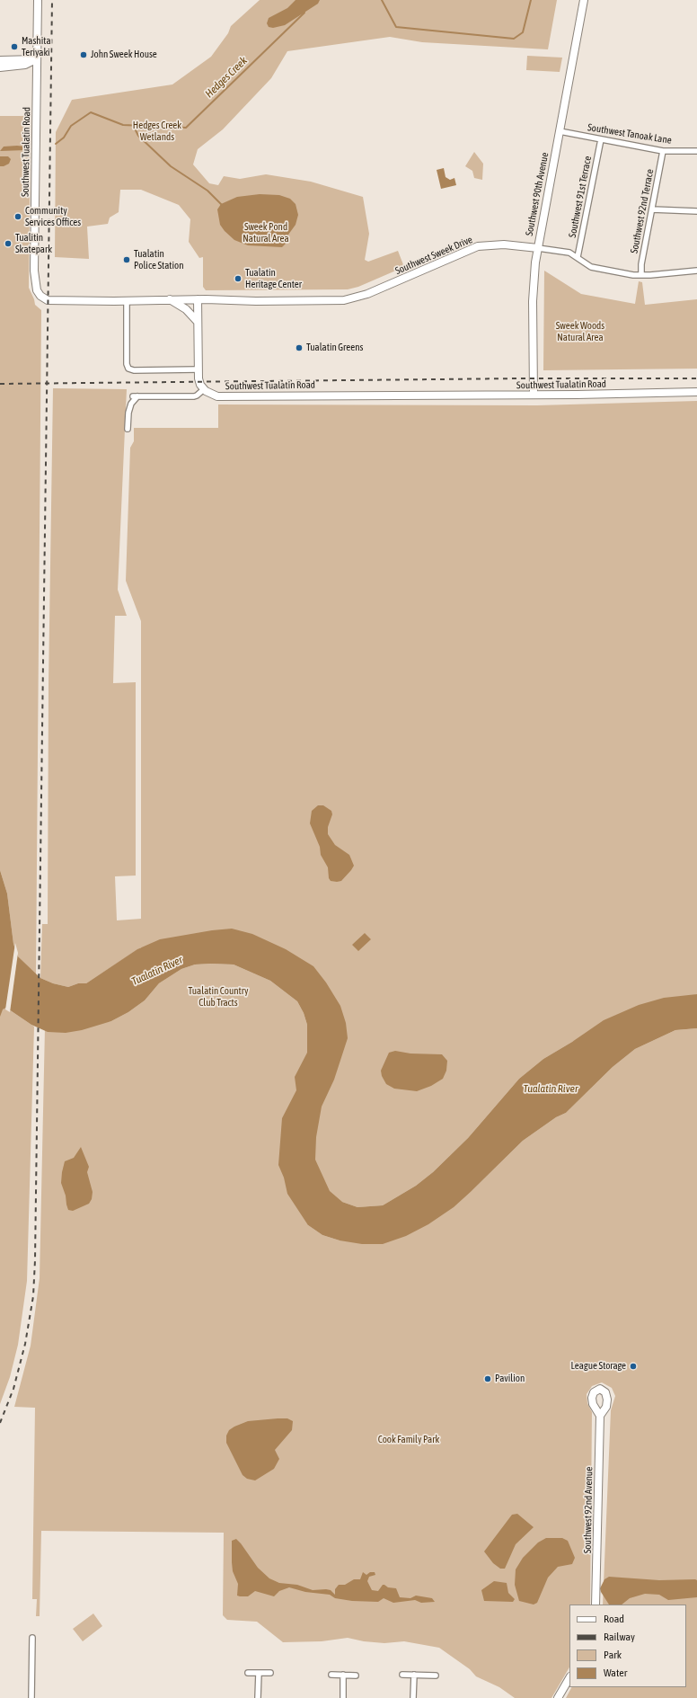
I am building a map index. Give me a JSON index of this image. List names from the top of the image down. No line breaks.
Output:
{"streets":{"main road":["Southwest Tualatin Road","Southwest 90th Avenue","Southwest Sweek Drive","Southwest 92nd Avenue"],"street":["Southwest Tanoak Lane","Southwest 91st Terrace","Southwest 92nd Terrace"]},"crossings":[["Southwest Tanoak Lane","Southwest 90th Avenue"],["Southwest Tanoak Lane","Southwest 91st Terrace"],["Southwest Tanoak Lane","Southwest 92nd Terrace"],["Southwest Tualatin Road","Southwest 90th Avenue"],["Southwest Tualatin Road","Southwest Sweek Drive"],["Southwest 90th Avenue","Southwest Sweek Drive"],["Southwest 91st Terrace","Southwest Sweek Drive"],["Southwest 92nd Terrace","Southwest Sweek Drive"]],"water":["Hedges Creek","Tualatin River"],"parks":["Hedges Creek Wetlands","Sweek Pond Natural Area","Sweek Woods Natural Area","Tualatin Country Club Tracts","Cook Family Park"],"places":["Mashita Teriyaki","John Sweek House","Community Services Offices","Tualitin Skatepark","Tualatin Police Station","Tualatin Heritage Center","Tualatin Greens","League Storage","Pavilion"],"legend":["Road","Railway","Park","Water"]}
